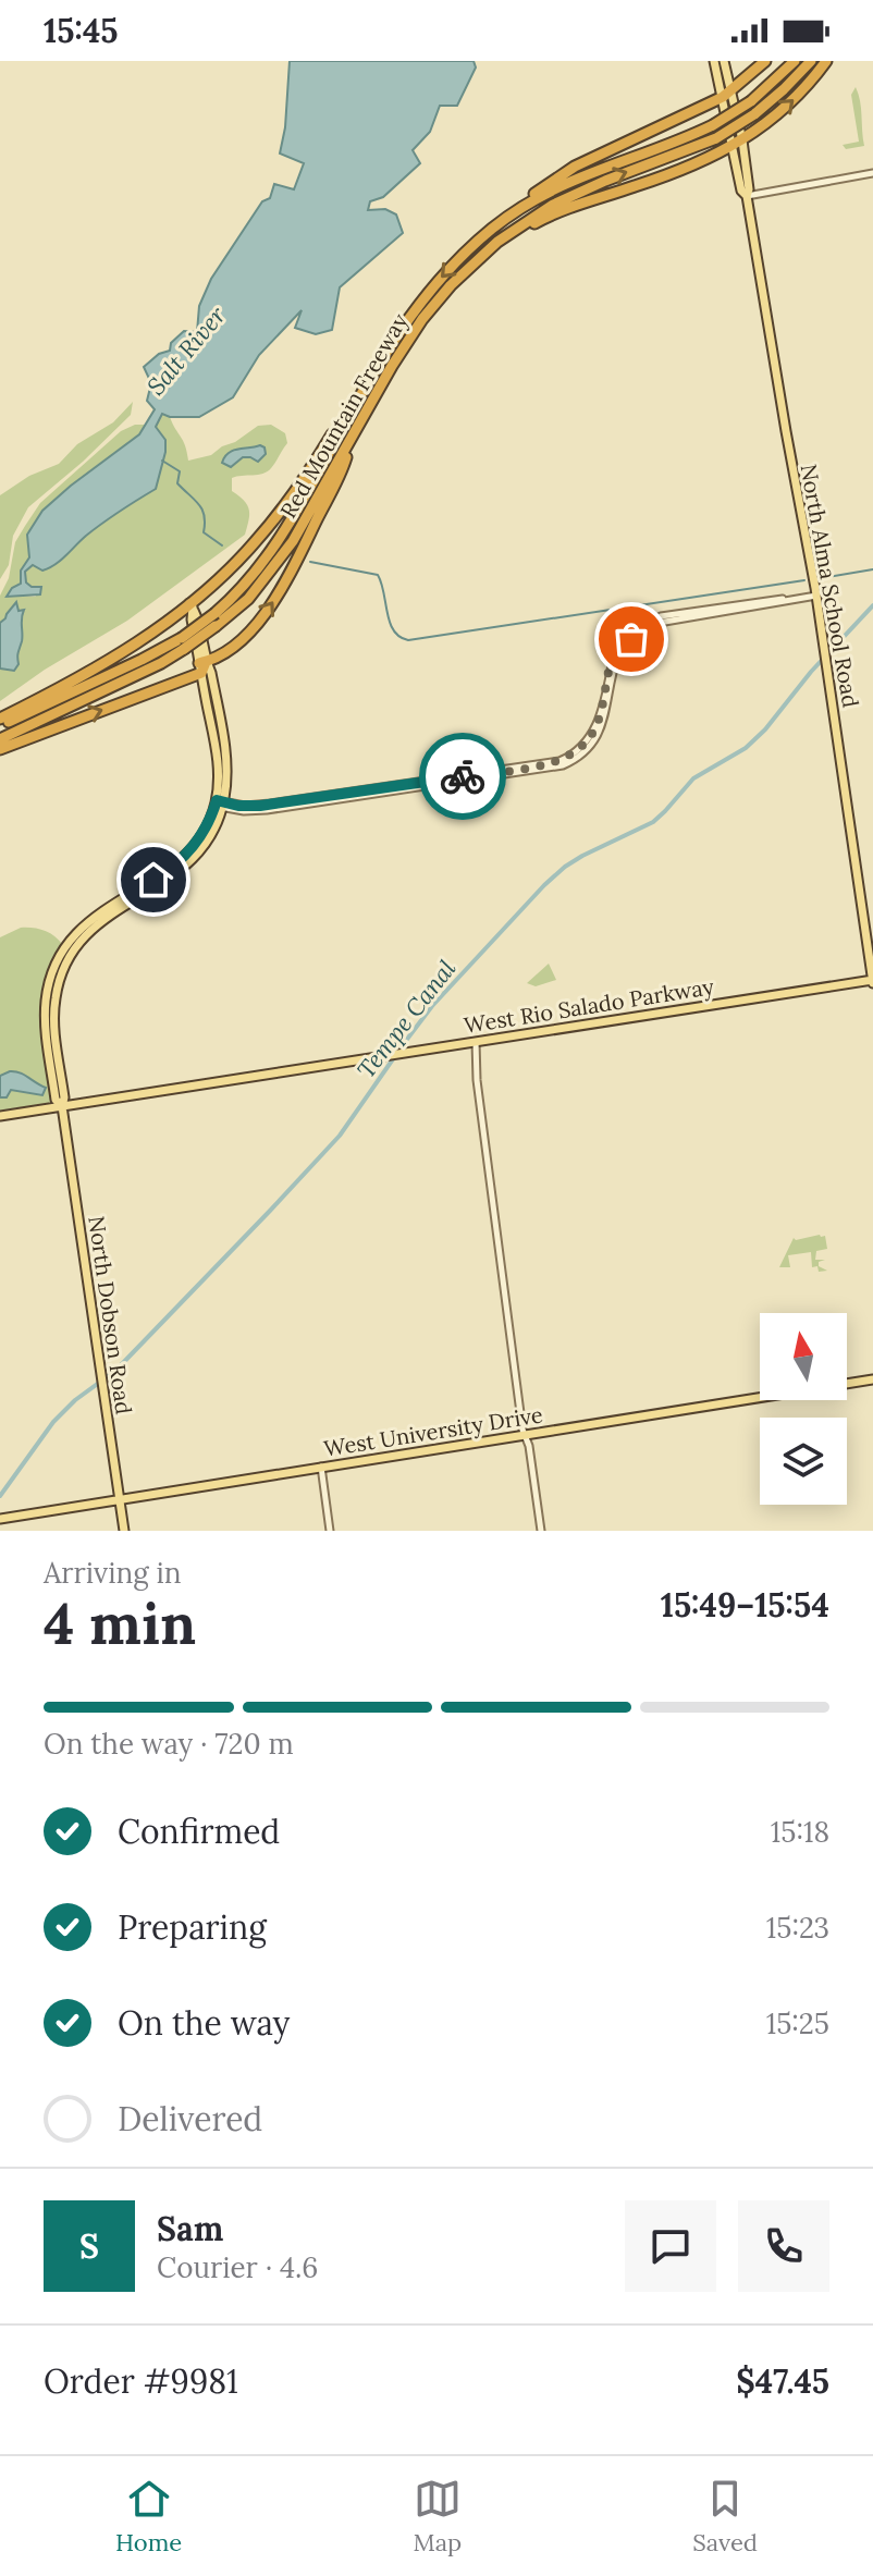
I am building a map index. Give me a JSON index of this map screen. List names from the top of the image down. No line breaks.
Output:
{"streets":{"highway":["Red Mountain Freeway"],"main road":["North Alma School Road","West Rio Salado Parkway","North Dobson Road","West University Drive"]},"crossings":[["North Alma School Road","West Rio Salado Parkway"],["West Rio Salado Parkway","North Dobson Road"],["North Dobson Road","West University Drive"]],"water":["Salt River","Tempe Canal"],"north":"top","page":{"status":"15:45","heading":["4 min","Arriving in","15:49–15:54"],"panel":["Sam","Courier · 4.6","Order #9981","$47.45"],"bar":"On the way · 720 m","list":[["Confirmed","15:18"],["Preparing","15:23"],["On the way","15:25"],"Delivered"],"round":"S","tabs":["Home","Map","Saved"]}}
